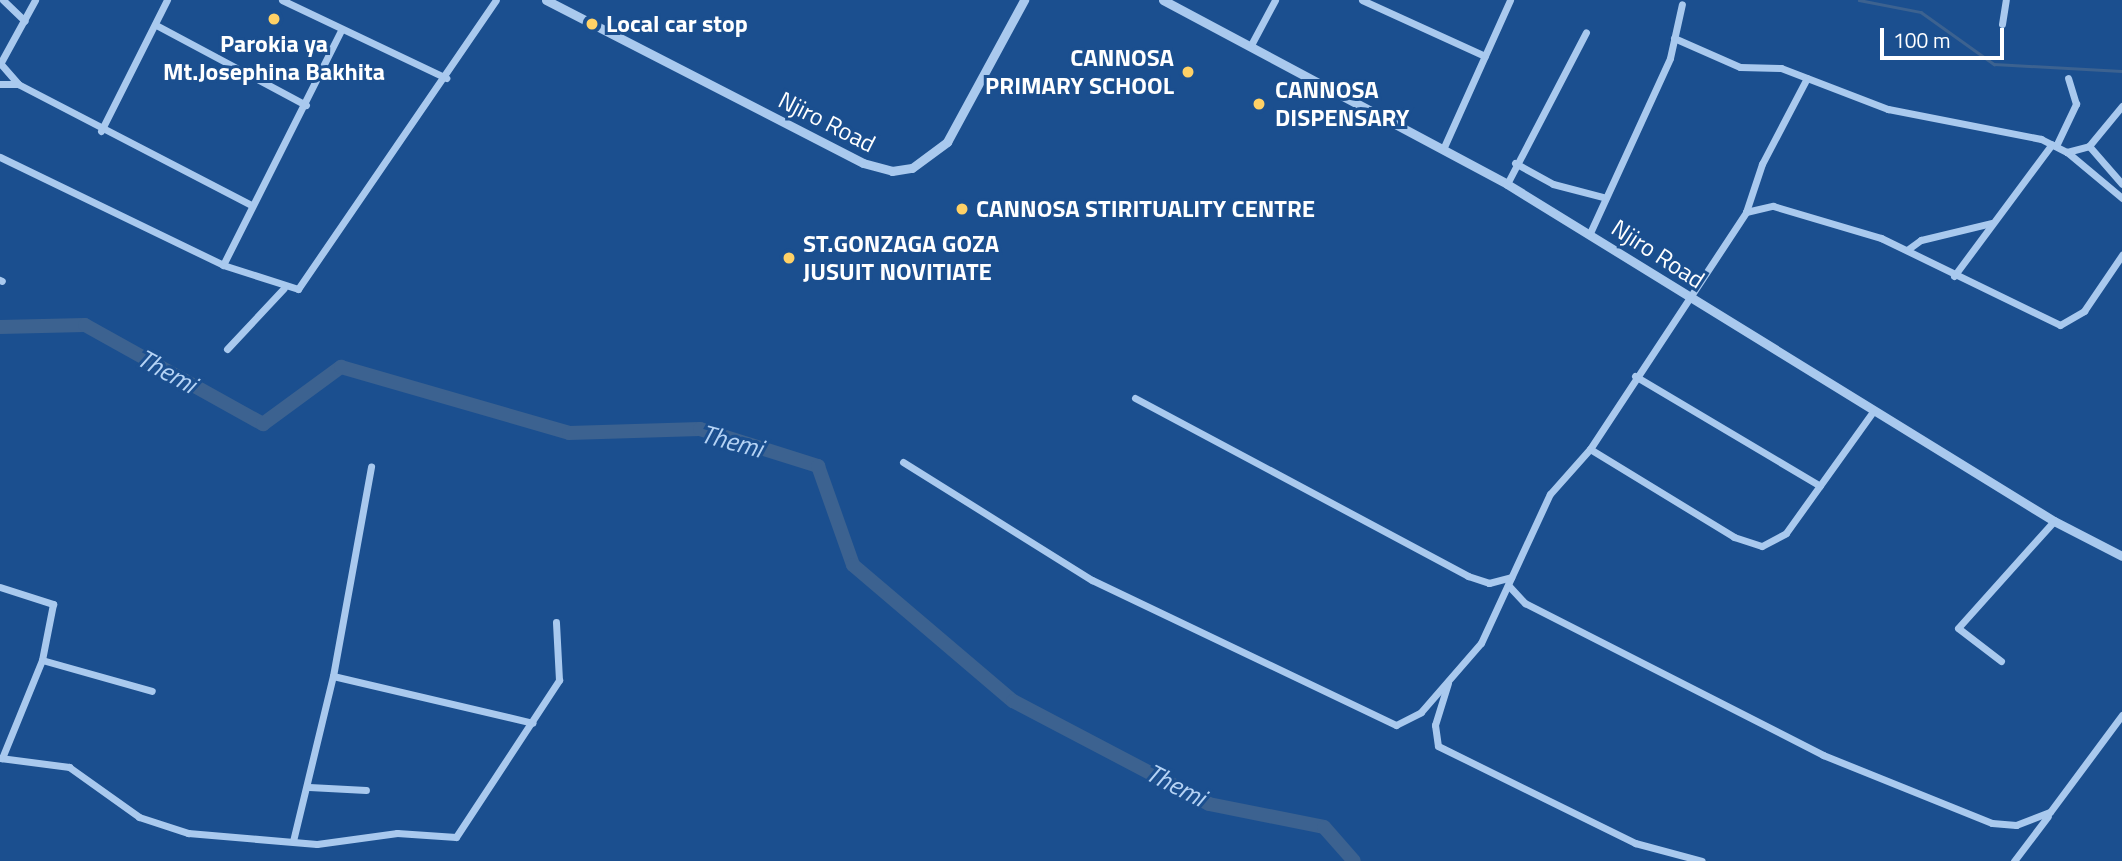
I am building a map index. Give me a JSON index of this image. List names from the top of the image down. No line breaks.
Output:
{"streets":{"street":["Njiro Road"]},"water":["Themi"],"places":["Parokia ya Mt.Josephina Bakhita","Local car stop","CANNOSA PRIMARY SCHOOL","CANNOSA DISPENSARY","CANNOSA STIRITUALITY CENTRE","ST.GONZAGA GOZA JUSUIT NOVITIATE"],"scale_bar":"100 m"}
